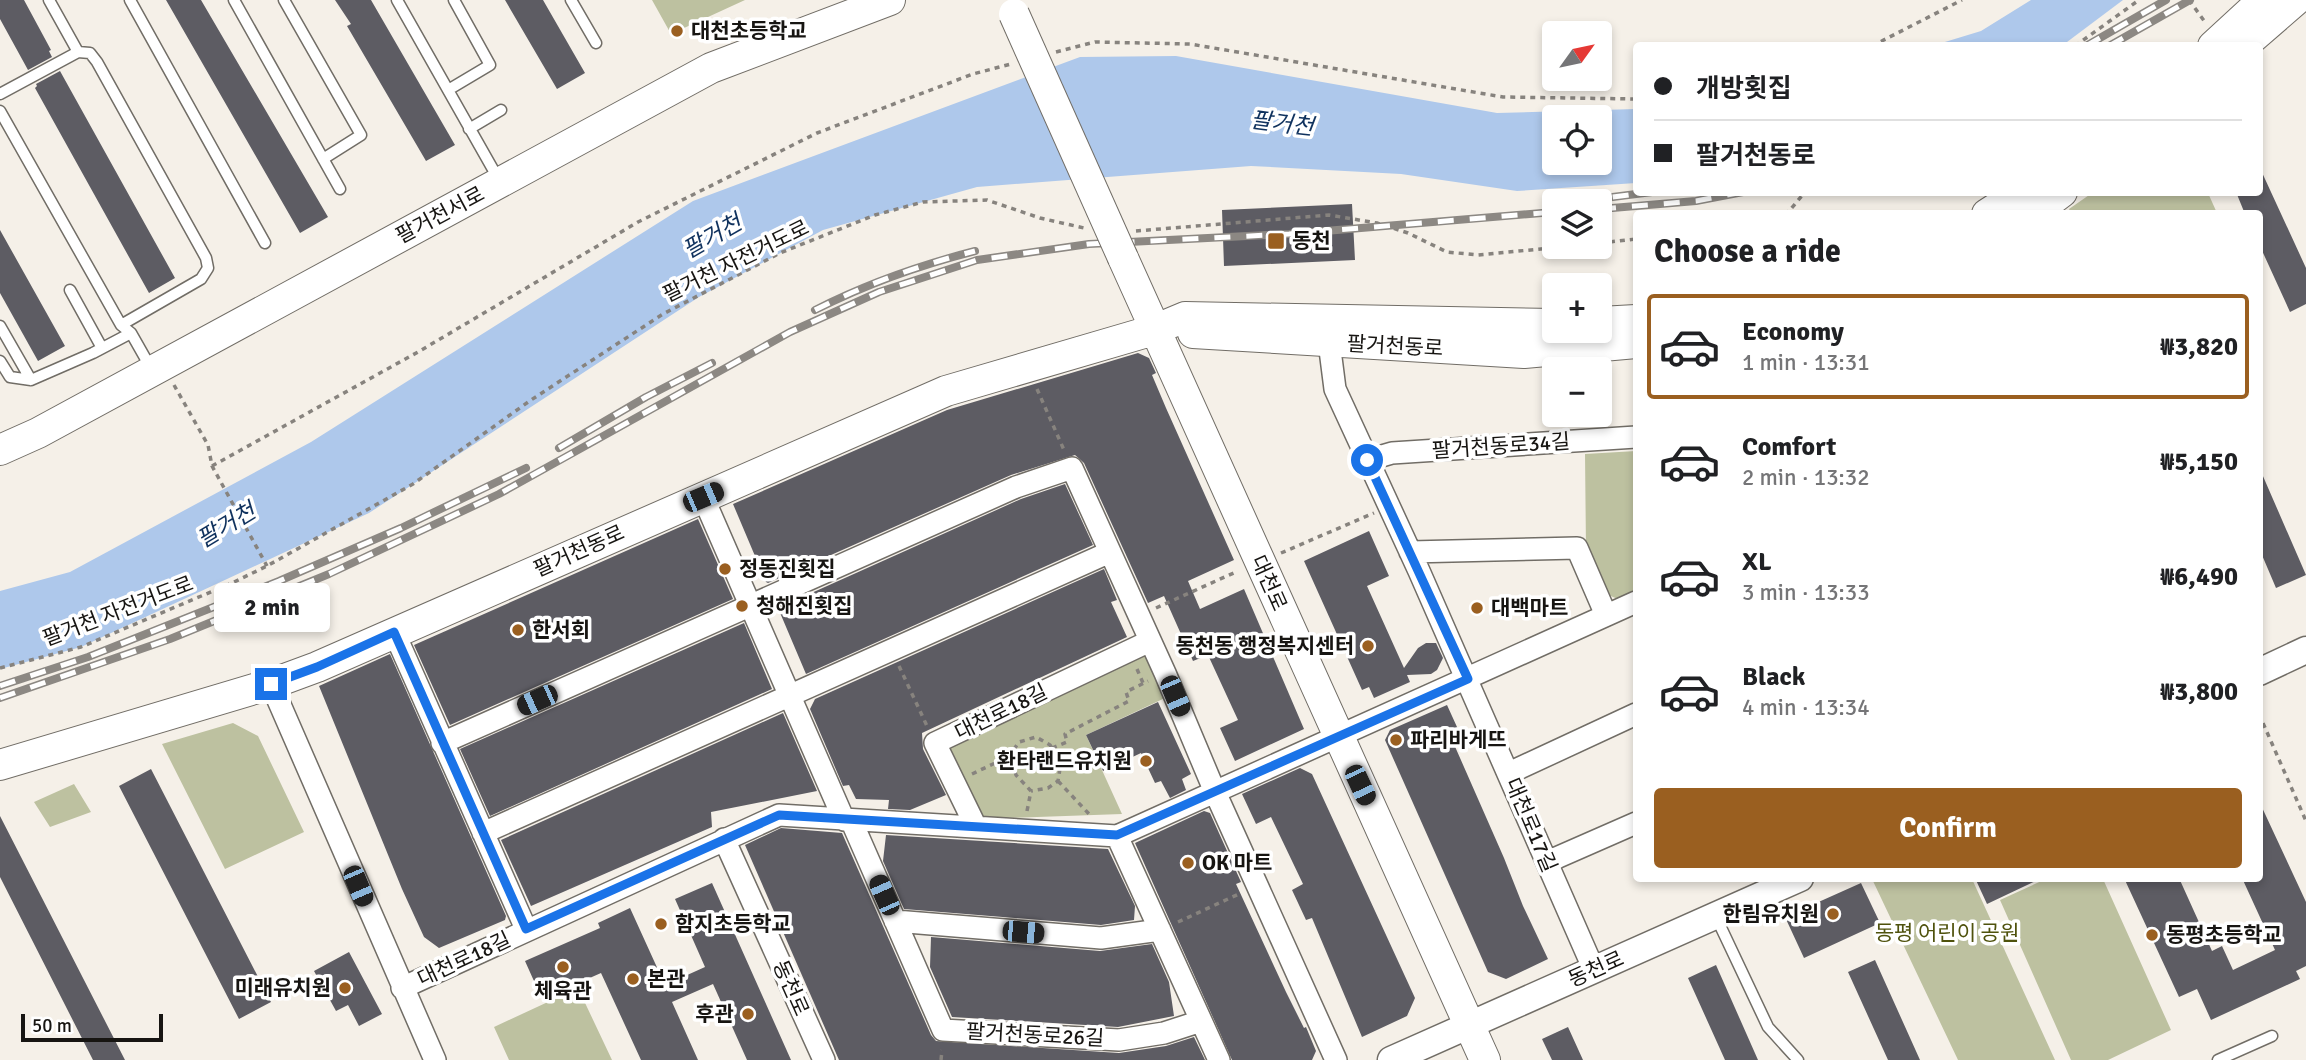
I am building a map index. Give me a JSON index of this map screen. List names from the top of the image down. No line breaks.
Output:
{"streets":{"main road":["팔거천서로","팔거천동로","대천로"],"street":["팔거천동로34길","대천로18길","대천로17길","동천로","팔거천동로26길"],"path":["팔거천 자전거도로"]},"crossings":[["팔거천동로","대천로"],["팔거천동로","대천로18길"],["팔거천동로","대천로17길"],["팔거천동로","팔거천동로26길"],["팔거천동로34길","대천로17길"],["대천로","대천로18길"],["대천로","동천로"],["대천로18길","동천로"],["대천로18길","팔거천동로26길"],["대천로17길","동천로"]],"water":["팔거천"],"parks":["동평 어린이 공원"],"places":{"other":["대천초등학교","정동진횟집","청해진횟집","대백마트","한서회","동천동 행정복지센터","파리바게뜨","환타랜드유치원","OK 마트","한림유치원","함지초등학교","동평초등학교","체육관","본관","미래유치원","후관"],"transit":["동천"]},"scale_bar":"50 m","north":"top right","page":{"map_buttons":["+","−"],"banner":["개방횟집","팔거천동로"],"heading":"Choose a ride","list":[{"name":"Economy","note":"1 min · 13:31","value":"₩3,820"},{"name":"Comfort","note":"2 min · 13:32","value":"₩5,150"},{"name":"XL","note":"3 min · 13:33","value":"₩6,490"},{"name":"Black","note":"4 min · 13:34","value":"₩3,800"}],"bubble":"2 min","buttons":"Confirm","scale":"50 m"}}
